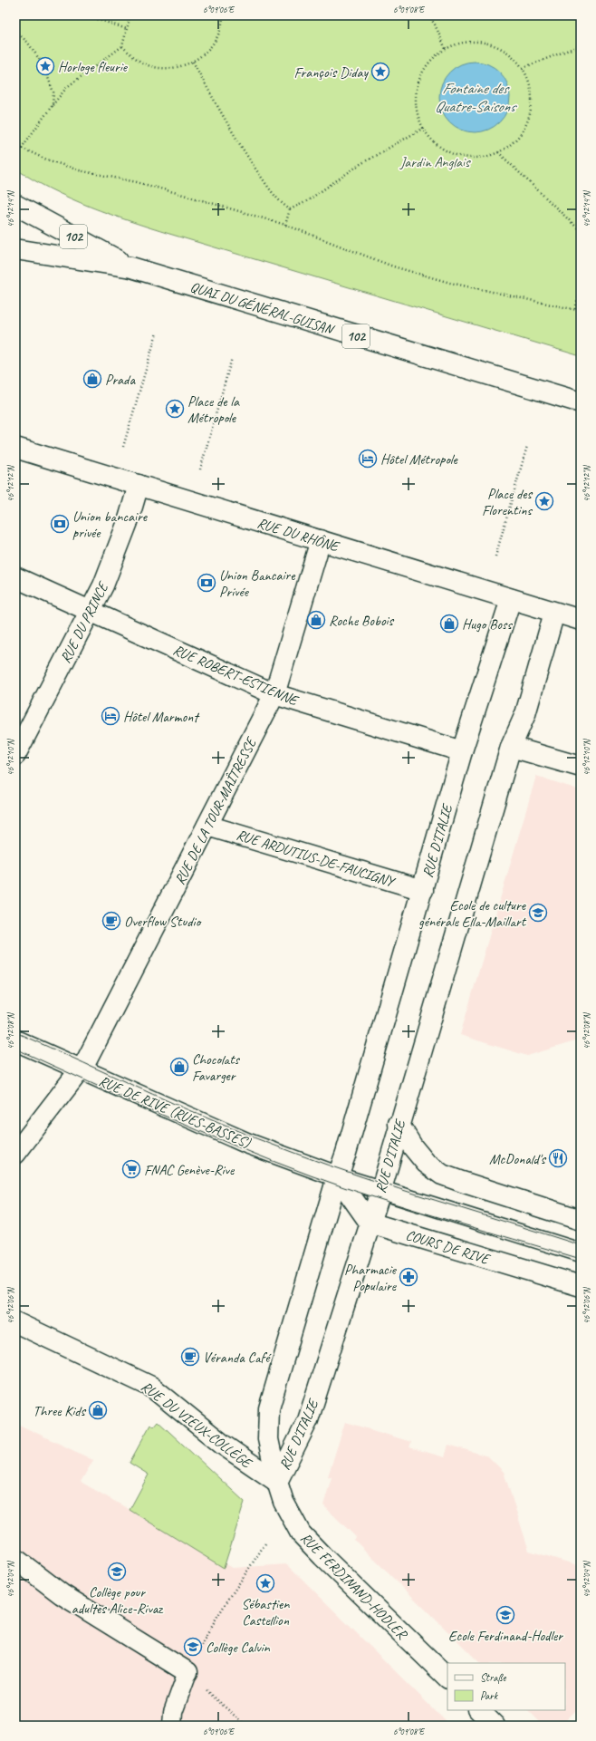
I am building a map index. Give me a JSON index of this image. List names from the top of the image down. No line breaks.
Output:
{"streets":{"street":["102","QUAI DU GÉNÉRAL-GUISAN","RUE DU RHÔNE","RUE DU PRINCE","RUE ROBERT-ESTIENNE","RUE DE LA TOUR-MAÎTRESSE","RUE D'ITALIE","RUE ARDUTIUS-DE-FAUCIGNY","RUE DE RIVE (RUES-BASSES)","COURS DE RIVE","RUE DU VIEUX-COLLÈGE","RUE FERDINAND-HODLER"]},"crossings":[["RUE DU RHÔNE","RUE DU PRINCE"],["RUE DU RHÔNE","RUE DE LA TOUR-MAÎTRESSE"],["RUE DU RHÔNE","RUE D'ITALIE"],["RUE DU PRINCE","RUE ROBERT-ESTIENNE"],["RUE ROBERT-ESTIENNE","RUE DE LA TOUR-MAÎTRESSE"],["RUE ROBERT-ESTIENNE","RUE D'ITALIE"],["RUE DE LA TOUR-MAÎTRESSE","RUE ARDUTIUS-DE-FAUCIGNY"],["RUE DE LA TOUR-MAÎTRESSE","RUE DE RIVE (RUES-BASSES)"],["RUE D'ITALIE","RUE ARDUTIUS-DE-FAUCIGNY"],["RUE D'ITALIE","RUE DE RIVE (RUES-BASSES)"],["RUE D'ITALIE","COURS DE RIVE"],["RUE D'ITALIE","RUE DU VIEUX-COLLÈGE"],["RUE D'ITALIE","RUE FERDINAND-HODLER"],["RUE DU VIEUX-COLLÈGE","RUE FERDINAND-HODLER"]],"water":["Fontaine des Quatre-Saisons"],"parks":["Jardin Anglais"],"places":{"place":["Horloge fleurie","François Diday","Place de la Métropole","Place des Florentins","Sébastien Castellion"],"shop":["Prada","Roche Bobois","Hugo Boss","Chocolats Favarger","Three Kids"],"hotel":["Hôtel Métropole","Hôtel Marmont"],"bank":["Union bancaire privée","Union Bancaire Privée"],"school or university":["Ecole de culture générale Ella-Maillart","Collège pour adultes Alice-Rivaz","Ecole Ferdinand-Hodler","Collège Calvin"],"cafe":["Overflow Studio","Véranda Café"],"restaurant":["McDonald's"],"supermarket":["FNAC Genève-Rive"],"pharmacy":["Pharmacie Populaire"]},"legend":["Straße","Park"],"coordinates":["6°09'06\"E","6°09'08\"E","46°12'14\"N","46°12'12\"N","46°12'10\"N","46°12'08\"N","46°12'06\"N","46°12'04\"N"]}
